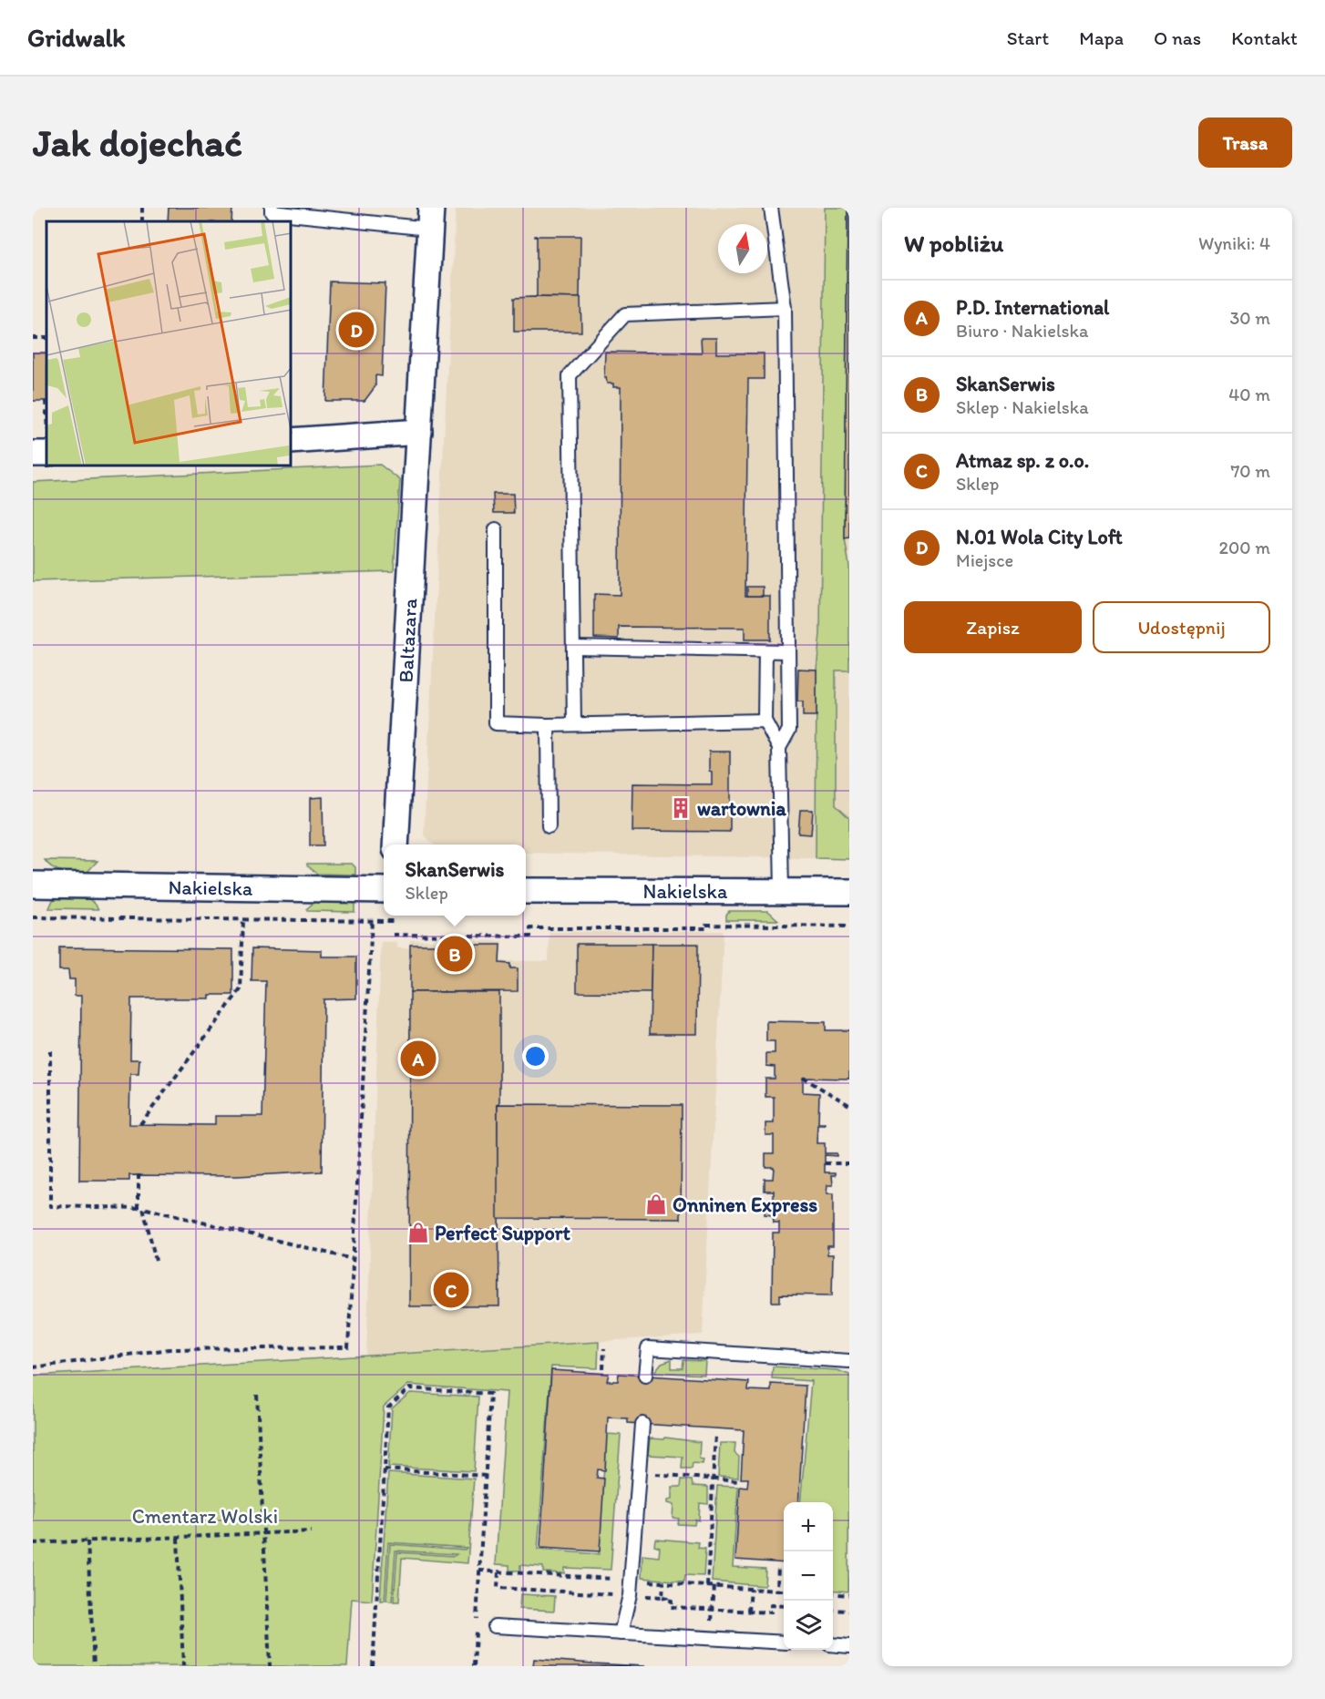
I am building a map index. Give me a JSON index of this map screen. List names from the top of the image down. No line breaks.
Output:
{"streets":{"street":["Baltazara","Nakielska"]},"parks":["Cmentarz Wolski"],"places":{"building":["wartownia"],"shop":["Onninen Express","Perfect Support"]},"north":"top","page":{"header":"Gridwalk","nav":["Start","Mapa","O nas","Kontakt"],"buttons":["Trasa",["Zapisz","Udostępnij"]],"title":"Jak dojechać","heading":["W pobliżu","Wyniki: 4"],"list":[{"mark":"A","name":"P.D. International","note":"Biuro · Nakielska","value":"30 m"},{"mark":"B","name":"SkanSerwis","note":"Sklep · Nakielska","value":"40 m"},{"mark":"C","name":"Atmaz sp. z o.o.","note":"Sklep","value":"70 m"},{"mark":"D","name":"N.01 Wola City Loft","note":"Miejsce","value":"200 m"}],"pins":["D","B","A","C"],"popup":["SkanSerwis","Sklep"],"map_buttons":["+","−"]}}
